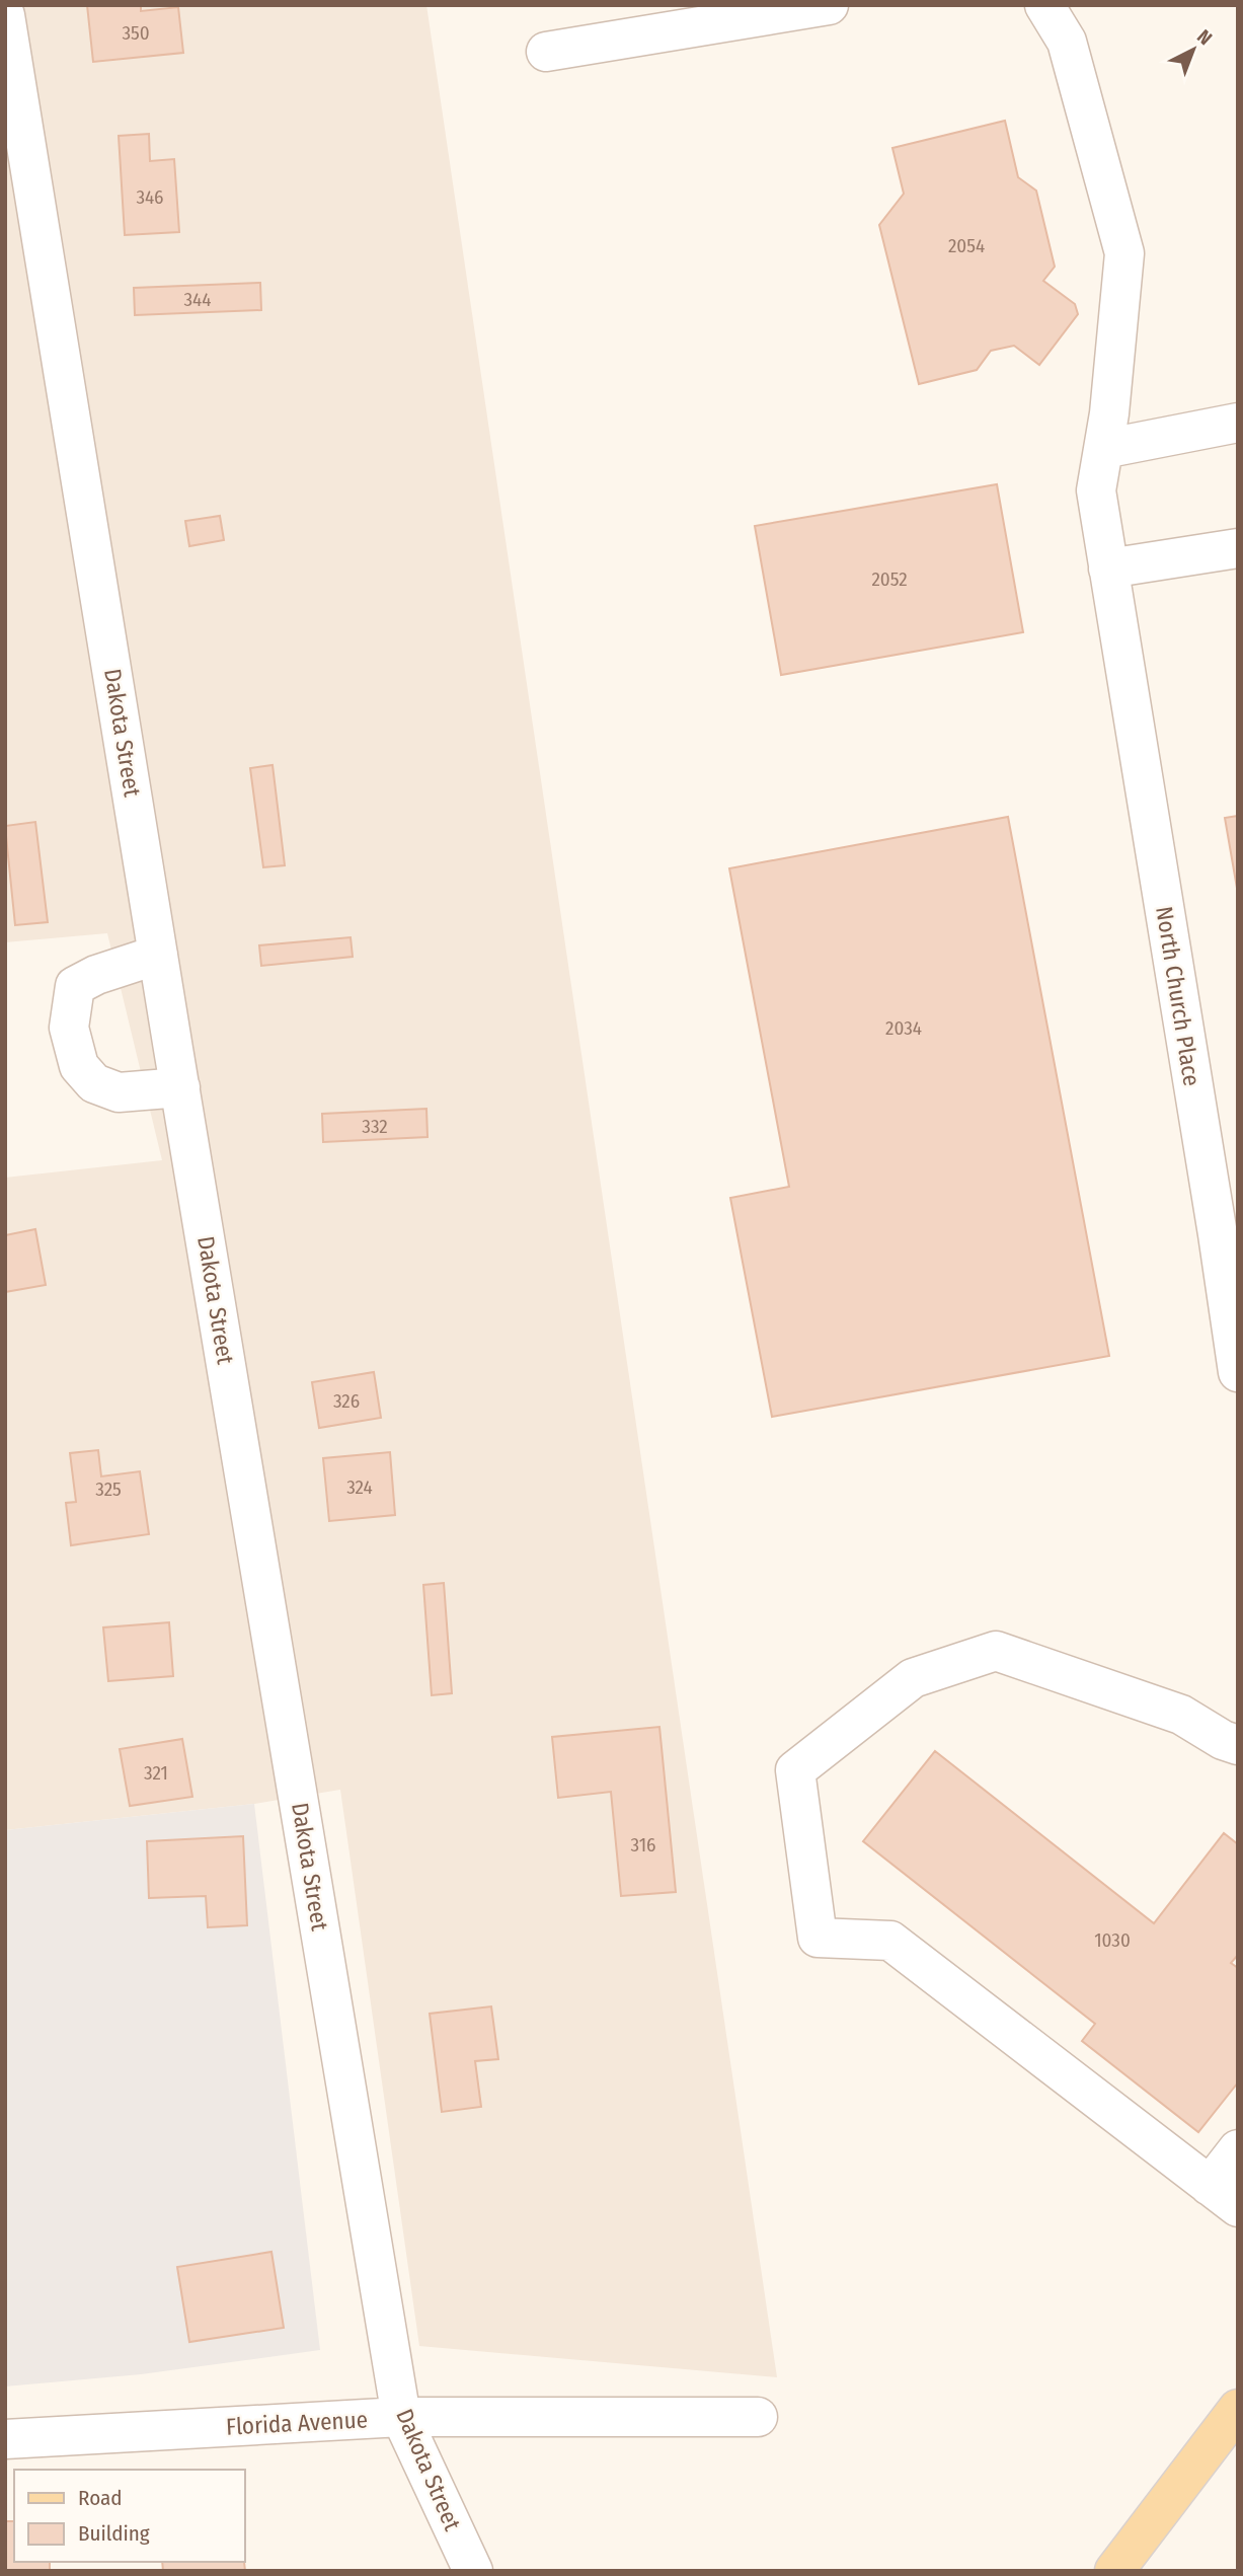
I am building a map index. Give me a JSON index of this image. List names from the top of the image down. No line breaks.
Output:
{"streets":{"street":["Dakota Street","North Church Place","Florida Avenue"]},"crossings":[["Dakota Street","Florida Avenue"]],"house_numbers":["350","346","2054","344","2052","2034","332","326","324","325","321","316","1030"],"legend":["Road","Building"],"north":"top right"}
